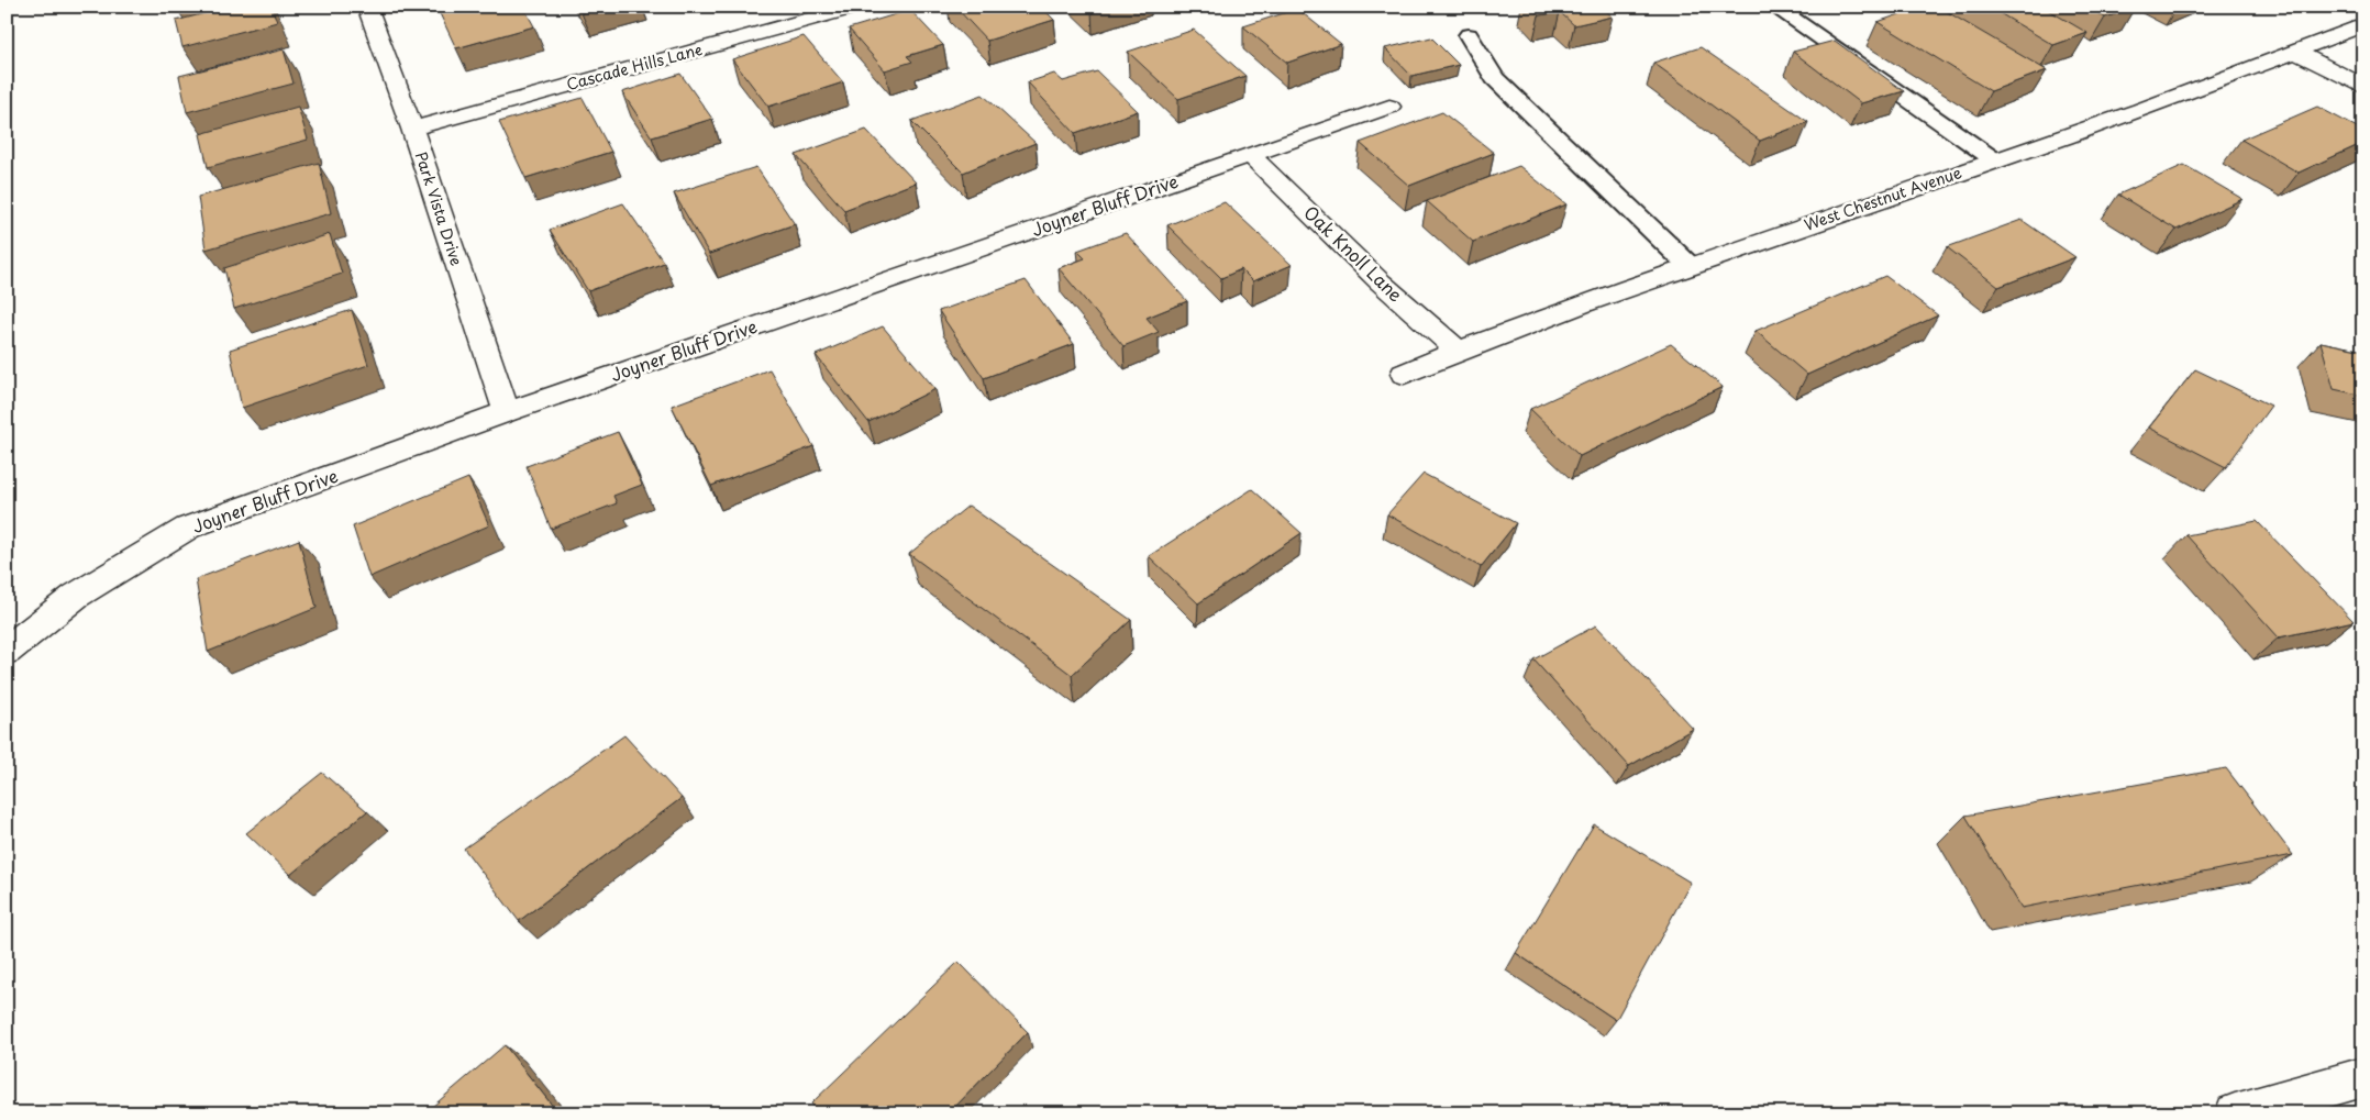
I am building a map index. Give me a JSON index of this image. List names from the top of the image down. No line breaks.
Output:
{"streets":{"street":["Cascade Hills Lane","West Chestnut Avenue","Joyner Bluff Drive","Park Vista Drive","Oak Knoll Lane"]},"crossings":[["Cascade Hills Lane","Park Vista Drive"],["West Chestnut Avenue","Oak Knoll Lane"],["Joyner Bluff Drive","Park Vista Drive"],["Joyner Bluff Drive","Oak Knoll Lane"]]}
